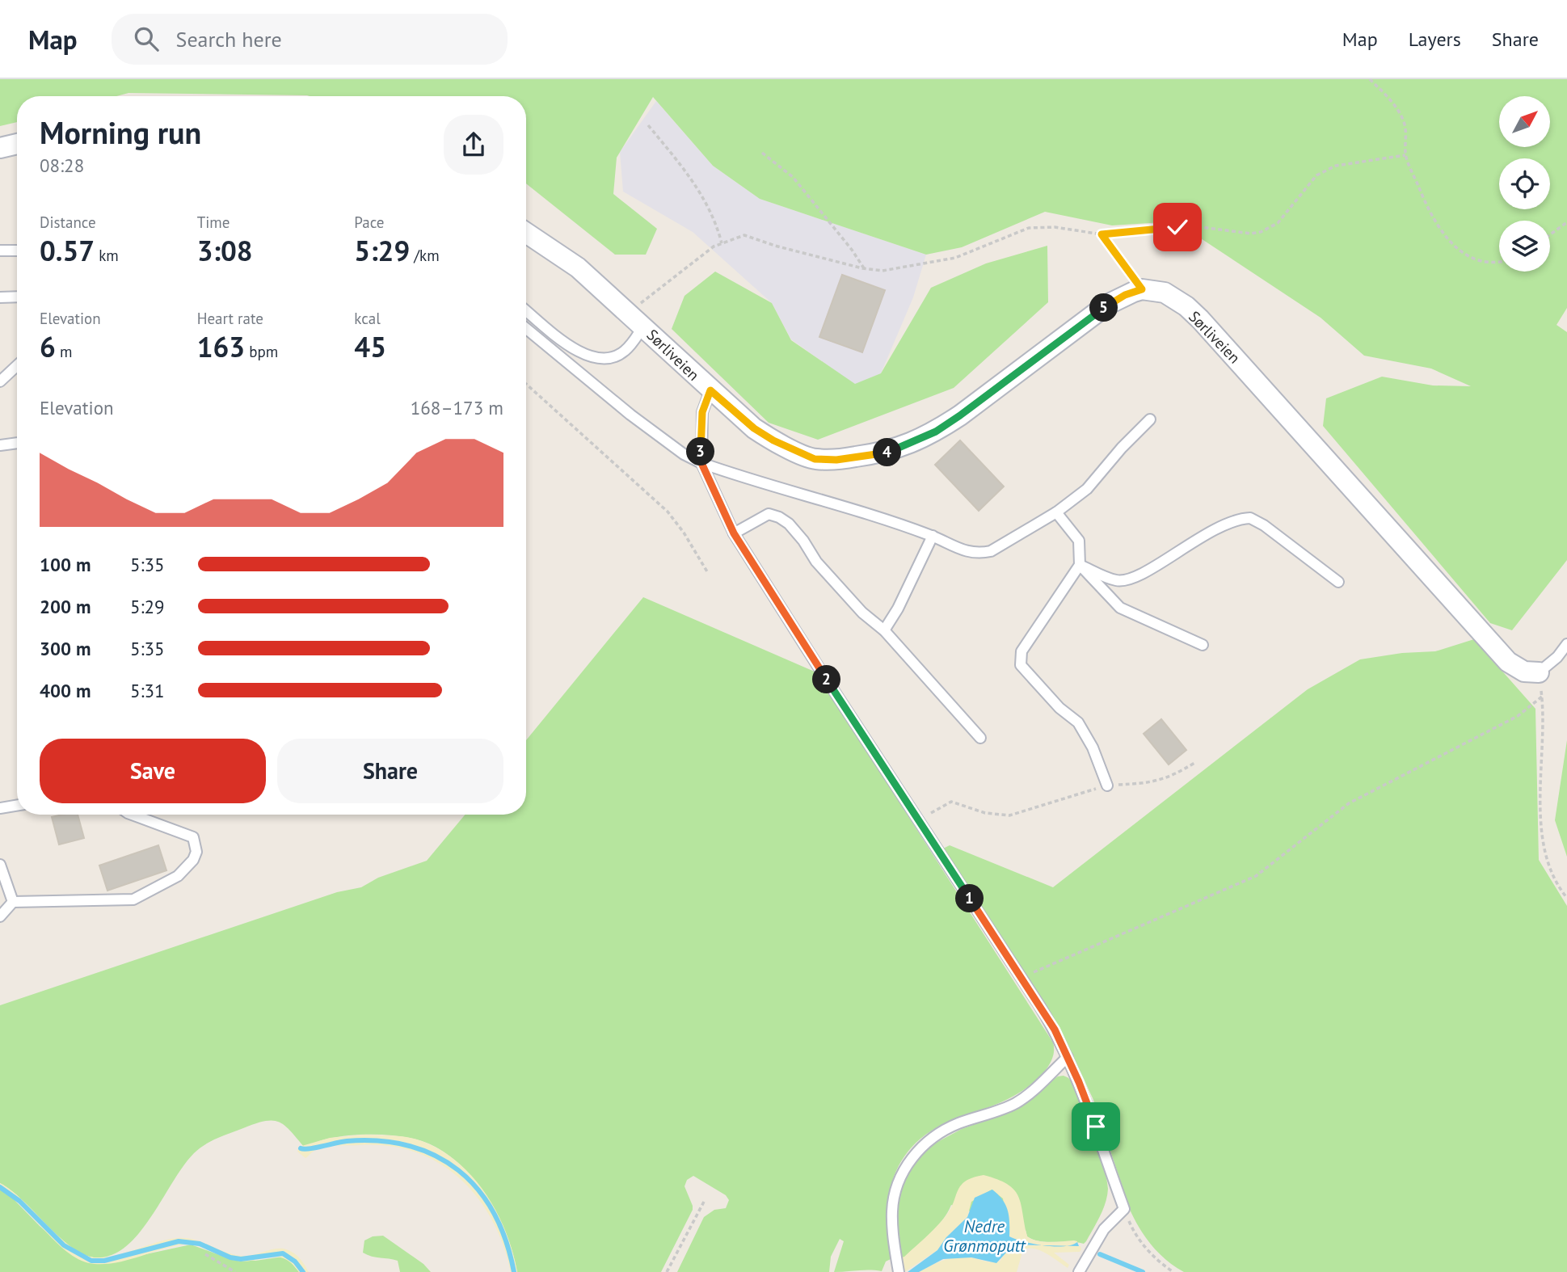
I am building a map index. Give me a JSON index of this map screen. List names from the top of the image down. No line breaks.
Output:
{"streets":{"street":["Sørliveien"]},"water":["Nedre Grønmoputt"],"north":"top right","page":{"header":"Map","search":"Search here","nav":["Map","Layers","Share"],"heading":["Morning run","08:28"],"stats":[["Distance","0.57 km"],["Time","3:08"],["Pace","5:29 /km"],["Elevation","6 m"],["Heart rate","163 bpm"],["kcal","45"]],"pins":["5","3","4","2","1"],"chart":["Elevation","168–173 m"],"list":[{"name":"100 m","note":"5:35"},{"name":"200 m","note":"5:29"},{"name":"300 m","note":"5:35"},{"name":"400 m","note":"5:31"}],"buttons":["Save","Share"]}}
